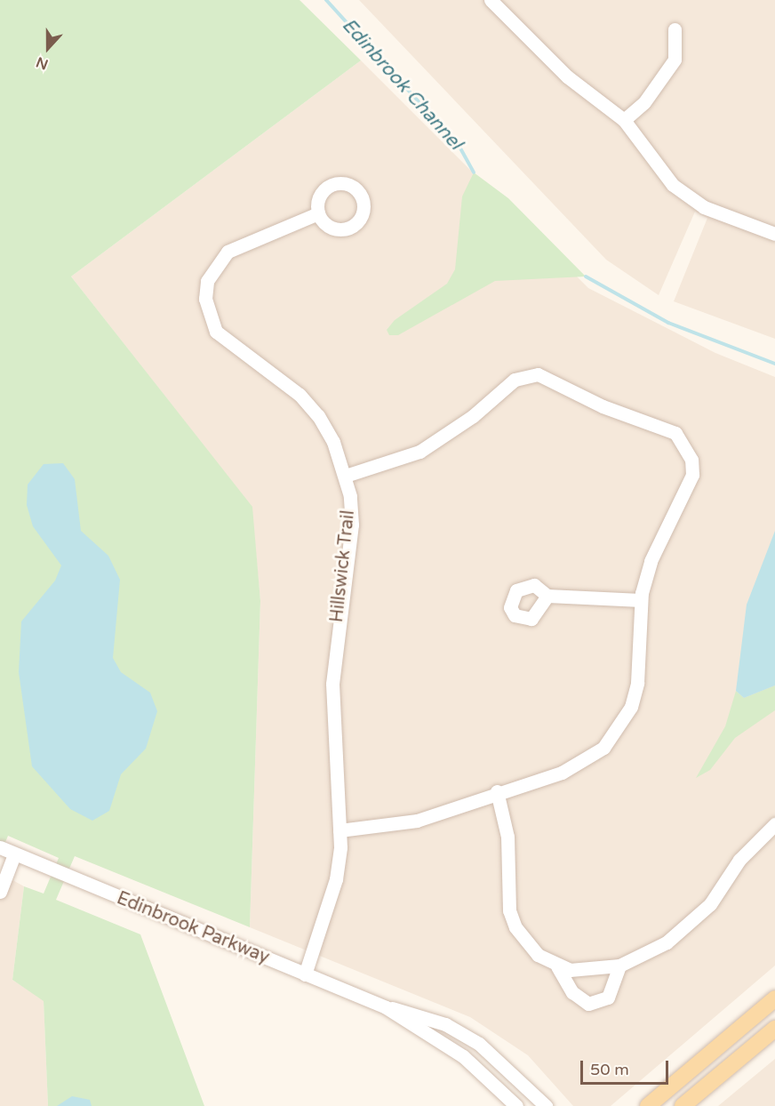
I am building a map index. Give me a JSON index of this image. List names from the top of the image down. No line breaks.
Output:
{"streets":{"street":["Hillswick Trail","Edinbrook Parkway"]},"crossings":[["Hillswick Trail","Edinbrook Parkway"]],"water":["Edinbrook Channel"],"scale_bar":"50 m","north":"bottom"}
